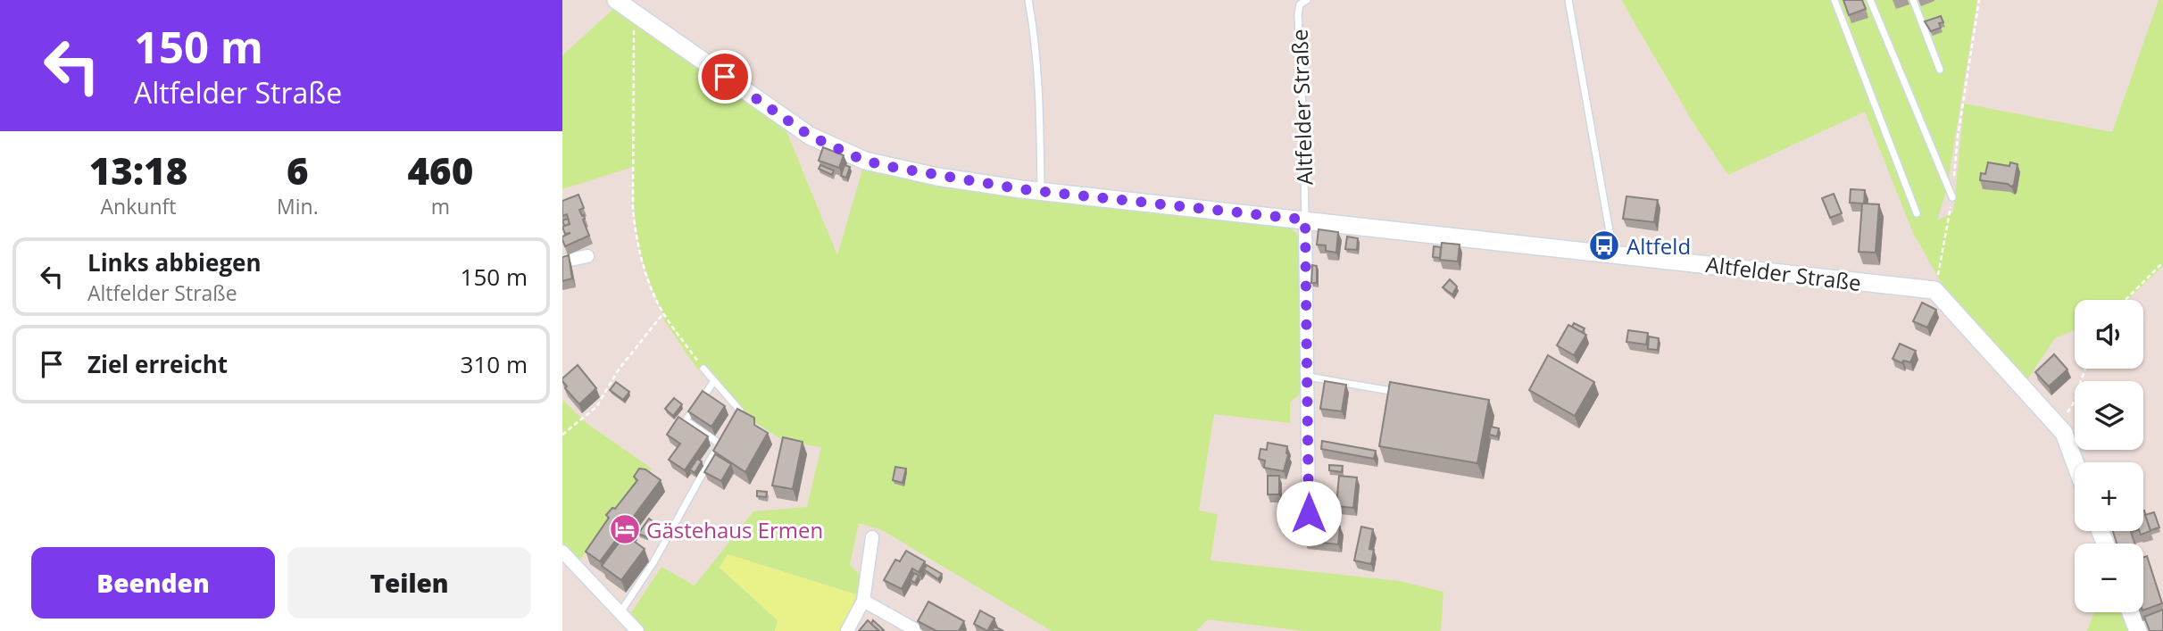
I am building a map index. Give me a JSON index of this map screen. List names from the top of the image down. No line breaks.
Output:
{"streets":{"street":["Altfelder Straße"]},"places":{"bus stop":["Altfeld"],"hotel":["Gästehaus Ermen"]},"page":{"turn":["150 m","Altfelder Straße"],"eta":["13:18","Ankunft","6","Min.","460","m"],"list":[{"name":"Links abbiegen","note":"Altfelder Straße","value":"150 m"},{"name":"Ziel erreicht","value":"310 m"}],"map_buttons":["+","−"],"buttons":["Beenden","Teilen"]}}
